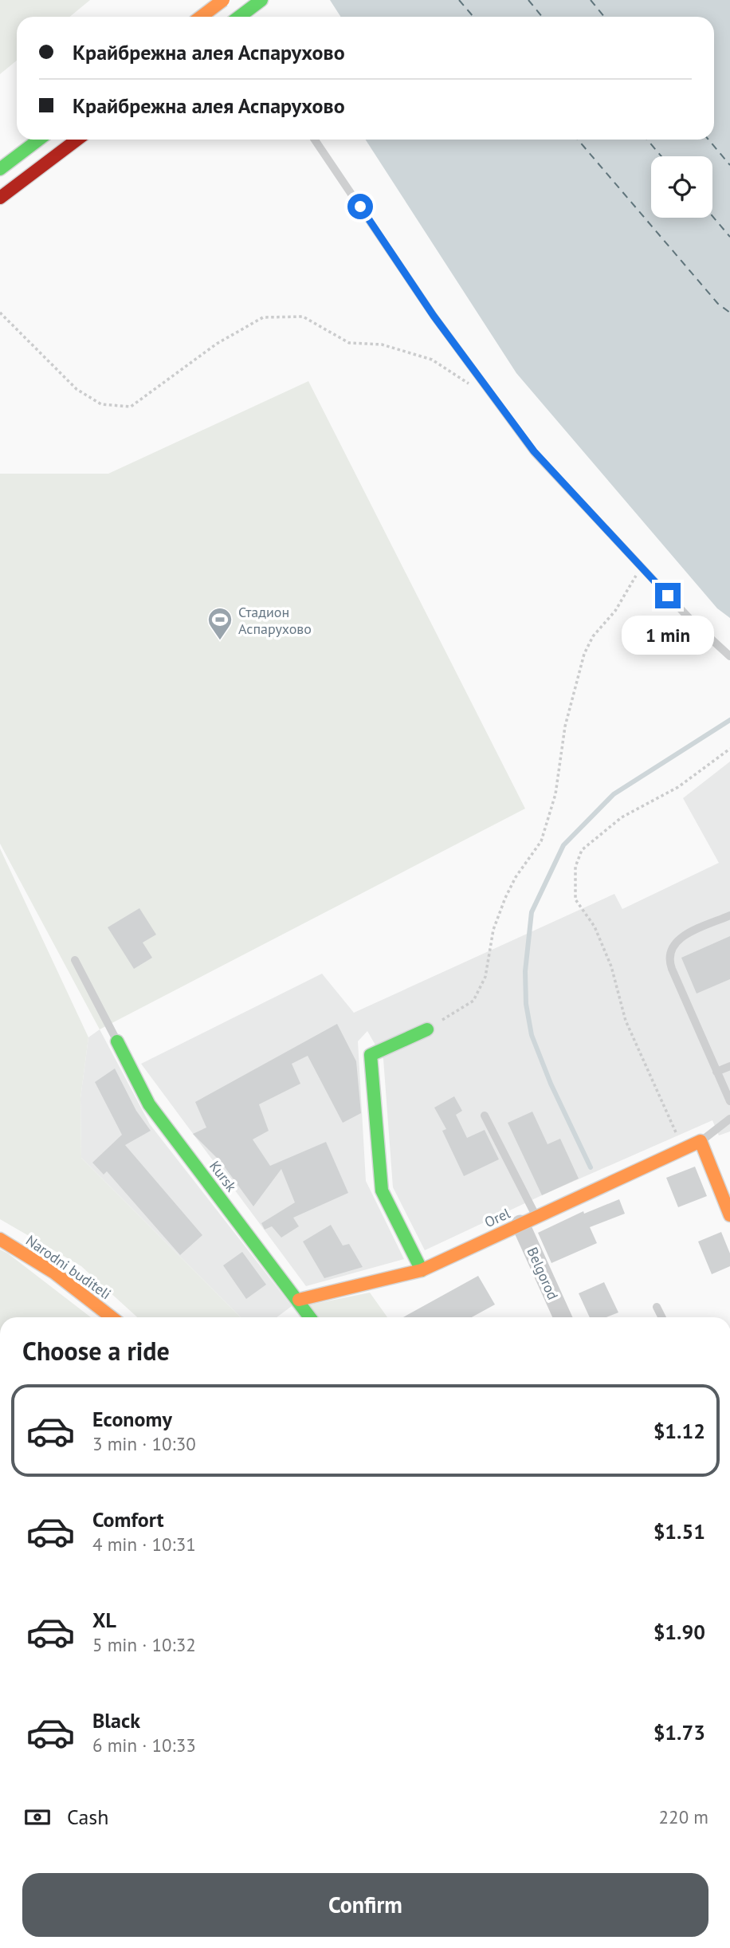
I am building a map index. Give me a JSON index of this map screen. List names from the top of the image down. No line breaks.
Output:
{"streets":{"main road":["Kursk","Orel","Narodni buditeli"],"street":["Belgorod"]},"crossings":[["Kursk","Orel"],["Orel","Belgorod"]],"places":{"sports":["Стадион Аспарухово"]},"page":{"banner":["Крайбрежна алея Аспарухово","Крайбрежна алея Аспарухово"],"bubble":"1 min","heading":"Choose a ride","list":[{"name":"Economy","note":"3 min · 10:30","value":"$1.12"},{"name":"Comfort","note":"4 min · 10:31","value":"$1.51"},{"name":"XL","note":"5 min · 10:32","value":"$1.90"},{"name":"Black","note":"6 min · 10:33","value":"$1.73"}],"pay":["Cash","220 m"],"buttons":"Confirm"}}
